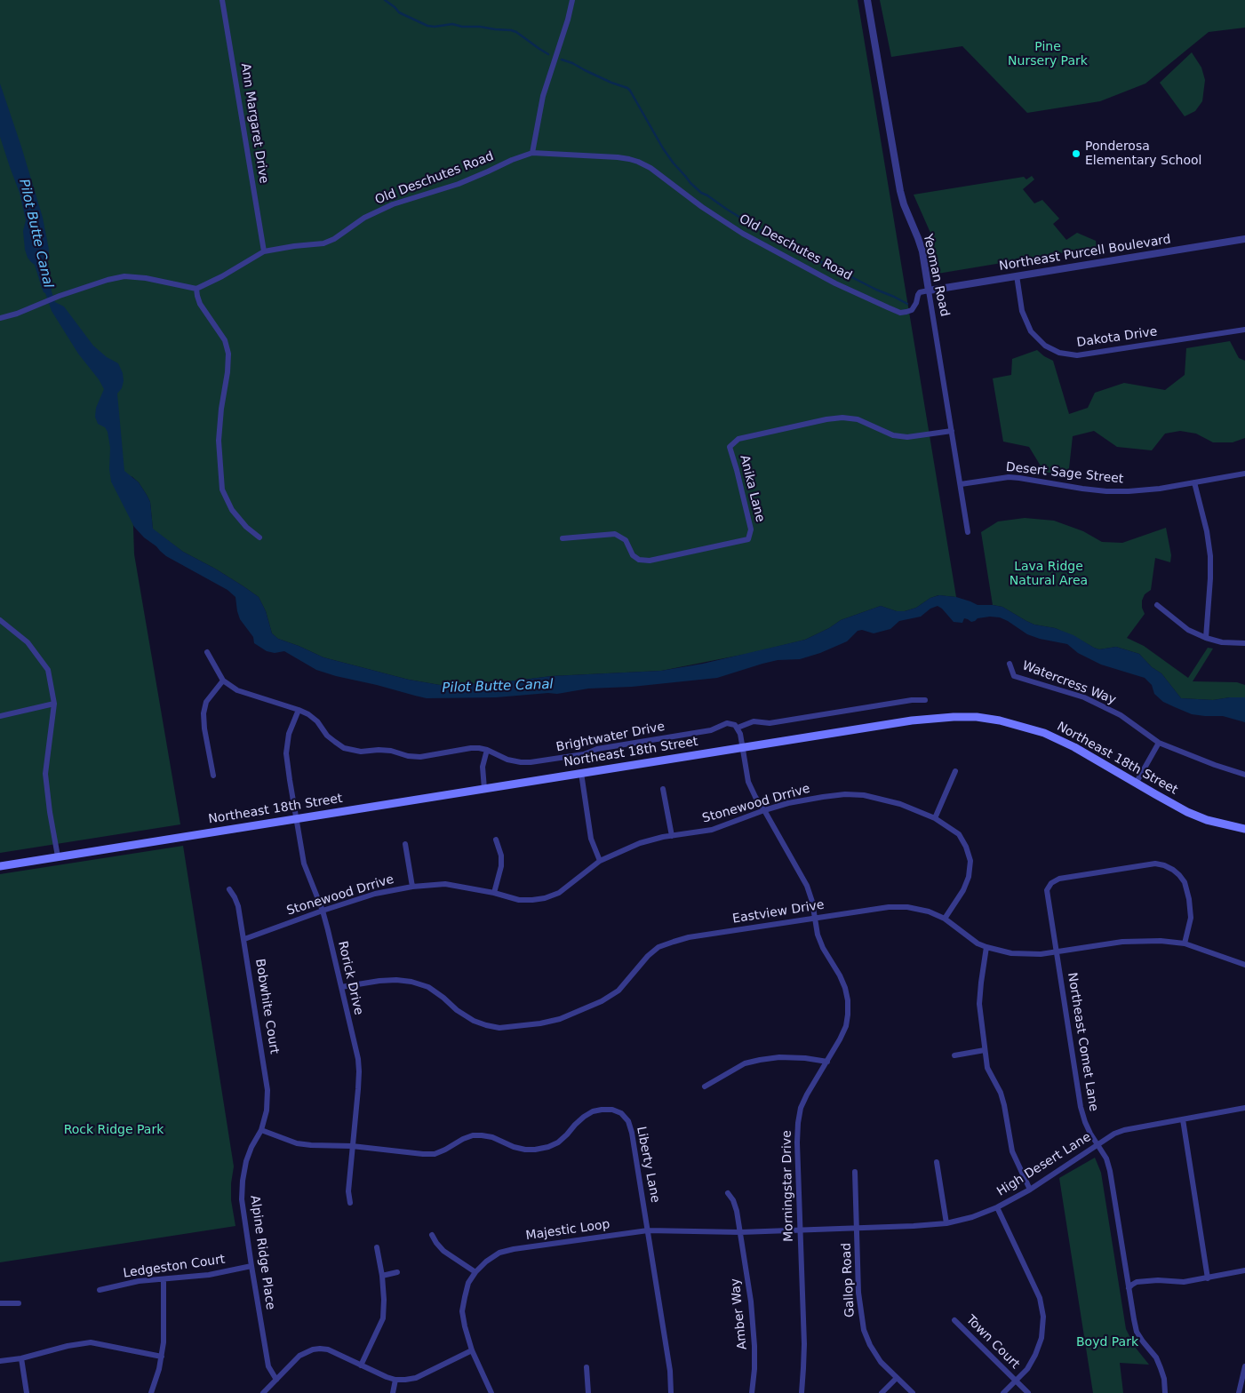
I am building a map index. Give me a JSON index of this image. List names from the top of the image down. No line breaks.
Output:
{"streets":{"main road":["Northeast 18th Street"],"street":["Ann Margaret Drive","Old Deschutes Road","Northeast Purcell Boulevard","Yeoman Road","Dakota Drive","Desert Sage Street","Anika Lane","Watercress Way","Brightwater Drive","Stonewood Drrive","Eastview Drive","Rorick Drive","Bobwhite Court","Northeast Comet Lane","Liberty Lane","High Desert Lane","Morningstar Drive","Majestic Loop","Alpine Ridge Place","Ledgeston Court","Gallop Road","Amber Way","Town Court"]},"crossings":[["Ann Margaret Drive","Old Deschutes Road"],["Old Deschutes Road","Northeast Purcell Boulevard"],["Old Deschutes Road","Yeoman Road"],["Northeast Purcell Boulevard","Yeoman Road"],["Northeast Purcell Boulevard","Dakota Drive"],["Yeoman Road","Desert Sage Street"],["Yeoman Road","Anika Lane"],["Brightwater Drive","Rorick Drive"],["Northeast 18th Street","Rorick Drive"],["Northeast 18th Street","Morningstar Drive"],["Stonewood Drrive","Eastview Drive"],["Stonewood Drrive","Rorick Drive"],["Stonewood Drrive","Bobwhite Court"],["Stonewood Drrive","Morningstar Drive"],["Eastview Drive","Rorick Drive"],["Eastview Drive","Northeast Comet Lane"],["Eastview Drive","Morningstar Drive"],["Rorick Drive","Liberty Lane"],["Bobwhite Court","Liberty Lane"],["Bobwhite Court","Alpine Ridge Place"],["Northeast Comet Lane","High Desert Lane"],["Liberty Lane","Majestic Loop"],["Liberty Lane","Alpine Ridge Place"],["High Desert Lane","Morningstar Drive"],["High Desert Lane","Majestic Loop"],["High Desert Lane","Gallop Road"],["Morningstar Drive","Majestic Loop"],["Majestic Loop","Amber Way"],["Alpine Ridge Place","Ledgeston Court"]],"water":["Pilot Butte Canal"],"parks":["Pine Nursery Park","Lava Ridge Natural Area","Rock Ridge Park","Boyd Park"],"places":["Ponderosa Elementary School"]}
